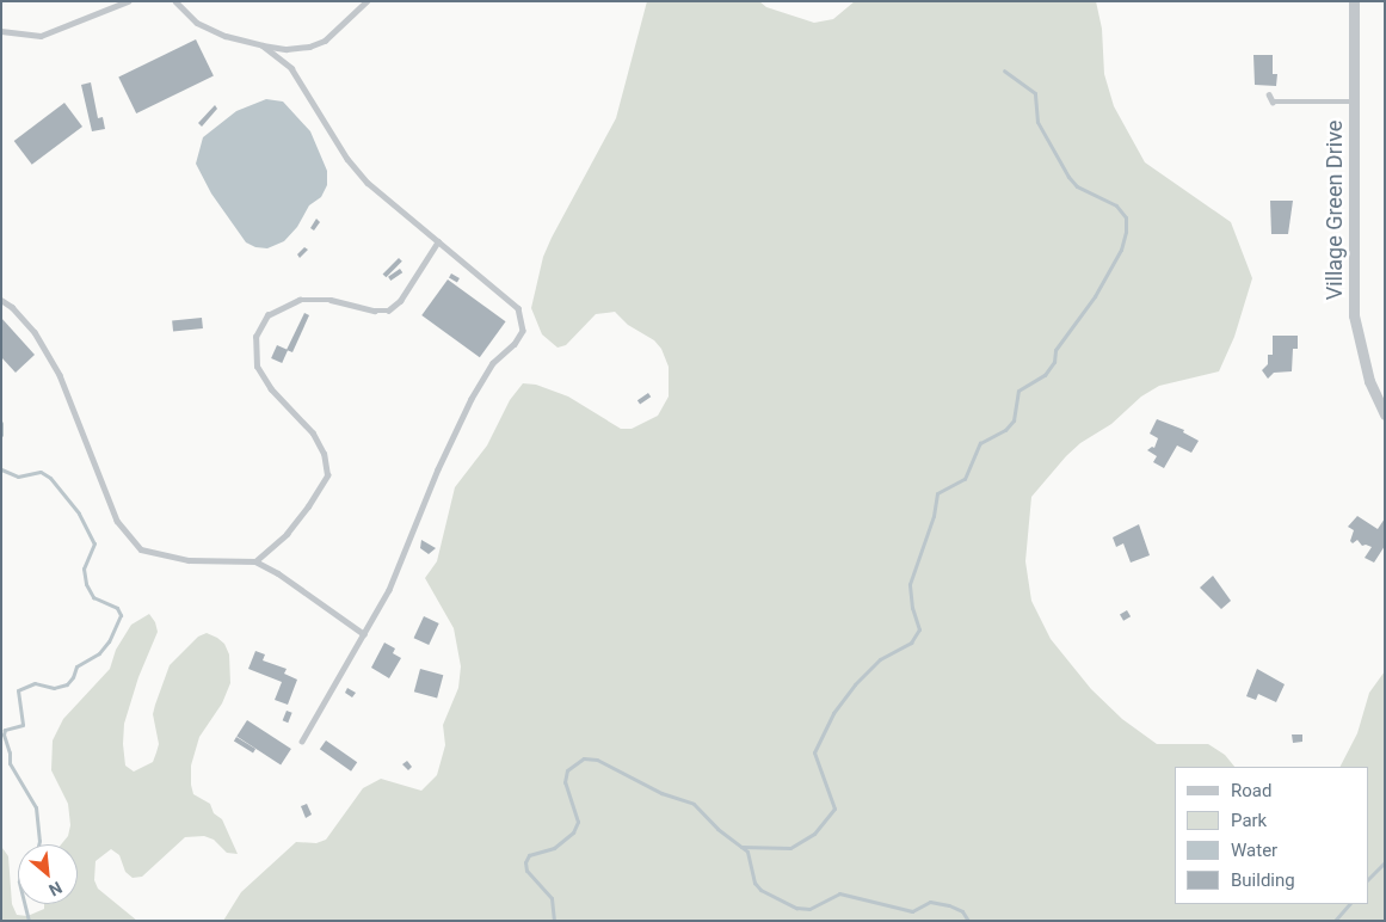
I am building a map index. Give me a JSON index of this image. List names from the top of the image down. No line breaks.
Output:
{"streets":{"street":["Village Green Drive"]},"legend":["Road","Park","Water","Building"],"north":"bottom right"}
